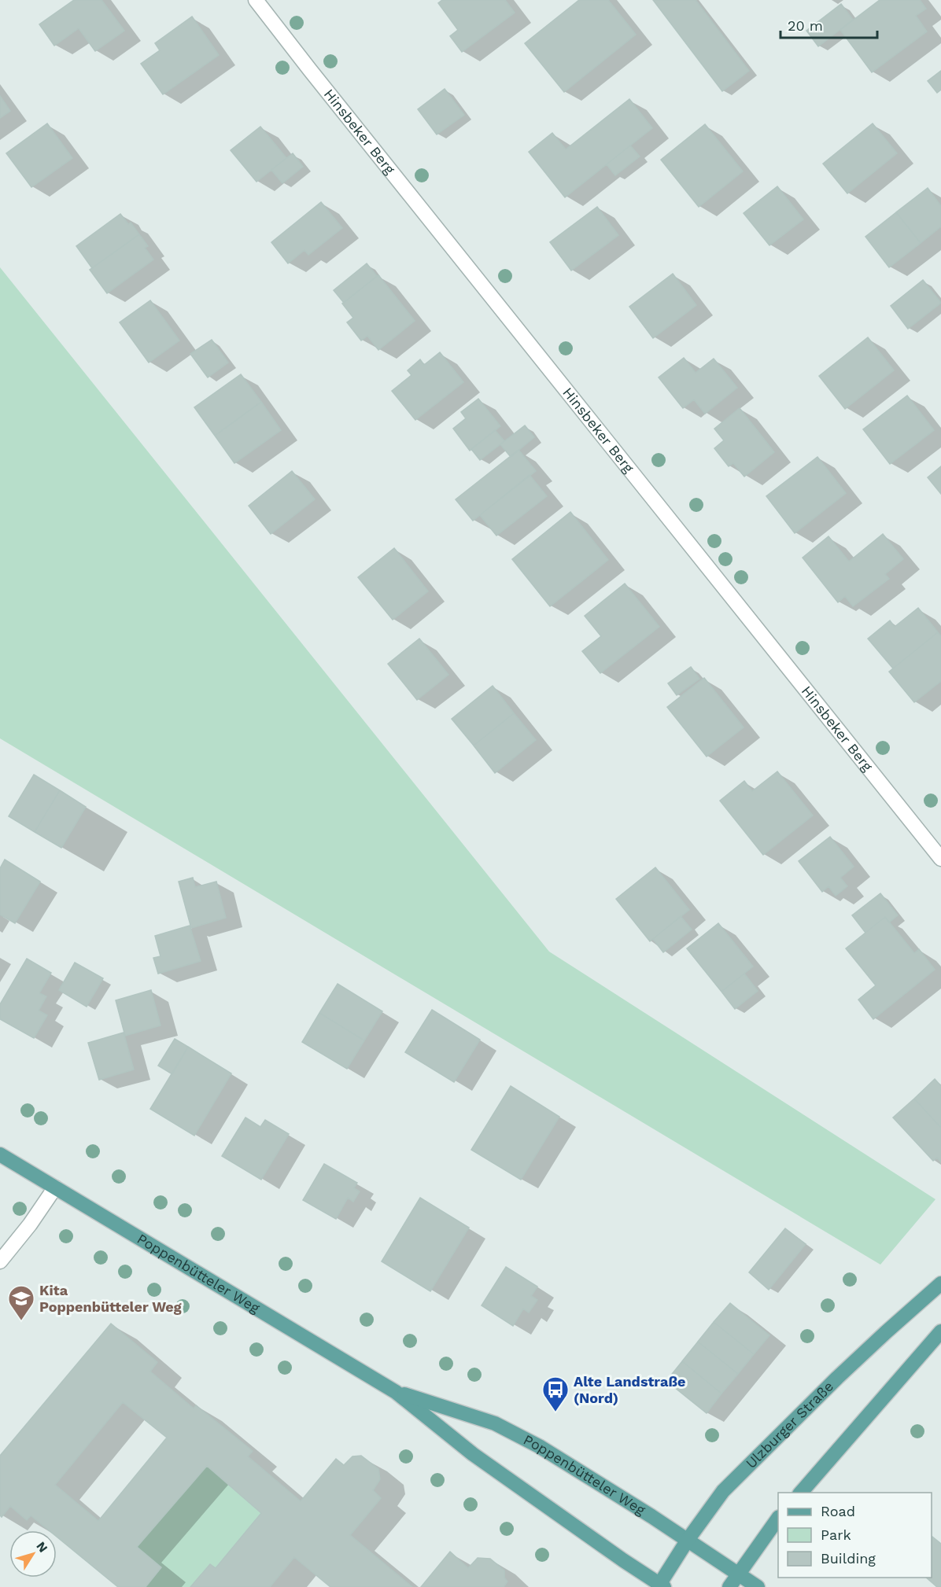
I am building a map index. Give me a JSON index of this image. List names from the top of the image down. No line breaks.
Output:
{"streets":{"main road":["Poppenbütteler Weg","Ulzburger Straße"],"street":["Hinsbeker Berg"]},"crossings":[["Poppenbütteler Weg","Ulzburger Straße"]],"places":{"school or university":["Kita Poppenbütteler Weg"],"bus stop":["Alte Landstraße (Nord)"]},"legend":["Road","Park","Building"],"scale_bar":"20 m","north":"top right"}
